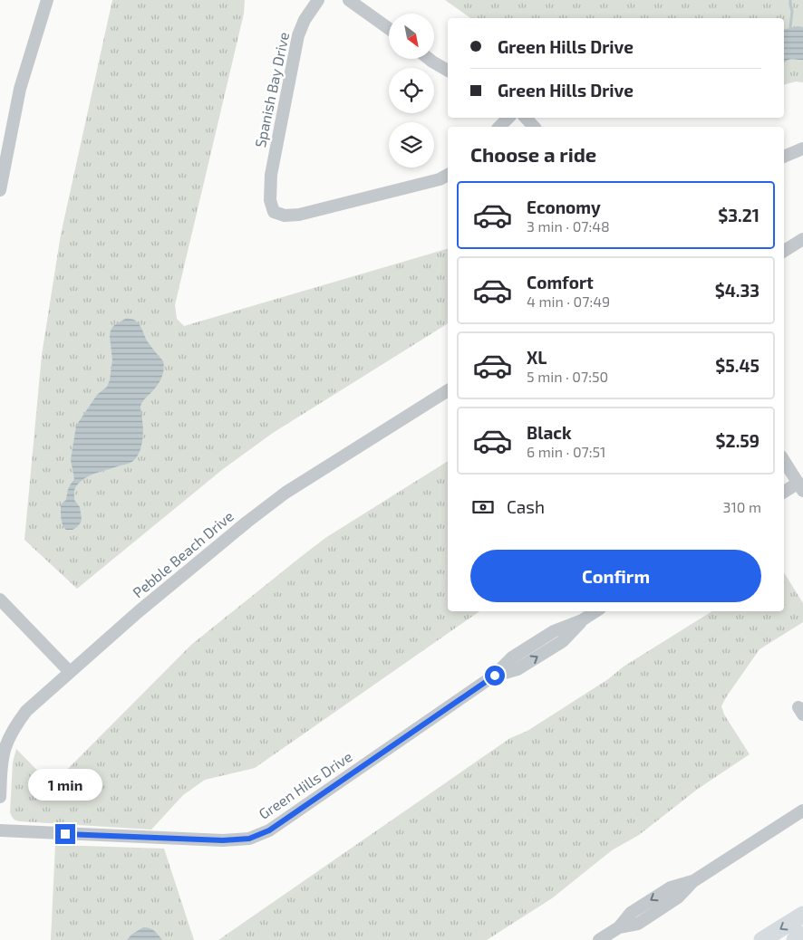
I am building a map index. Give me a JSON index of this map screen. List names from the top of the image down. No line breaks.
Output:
{"streets":{"street":["Spanish Bay Drive","Pebble Beach Drive","Green Hills Drive"]},"north":"bottom right","page":{"banner":["Green Hills Drive","Green Hills Drive"],"heading":"Choose a ride","list":[{"name":"Economy","note":"3 min · 07:48","value":"$3.21"},{"name":"Comfort","note":"4 min · 07:49","value":"$4.33"},{"name":"XL","note":"5 min · 07:50","value":"$5.45"},{"name":"Black","note":"6 min · 07:51","value":"$2.59"}],"pay":["Cash","310 m"],"buttons":"Confirm","bubble":"1 min"}}
